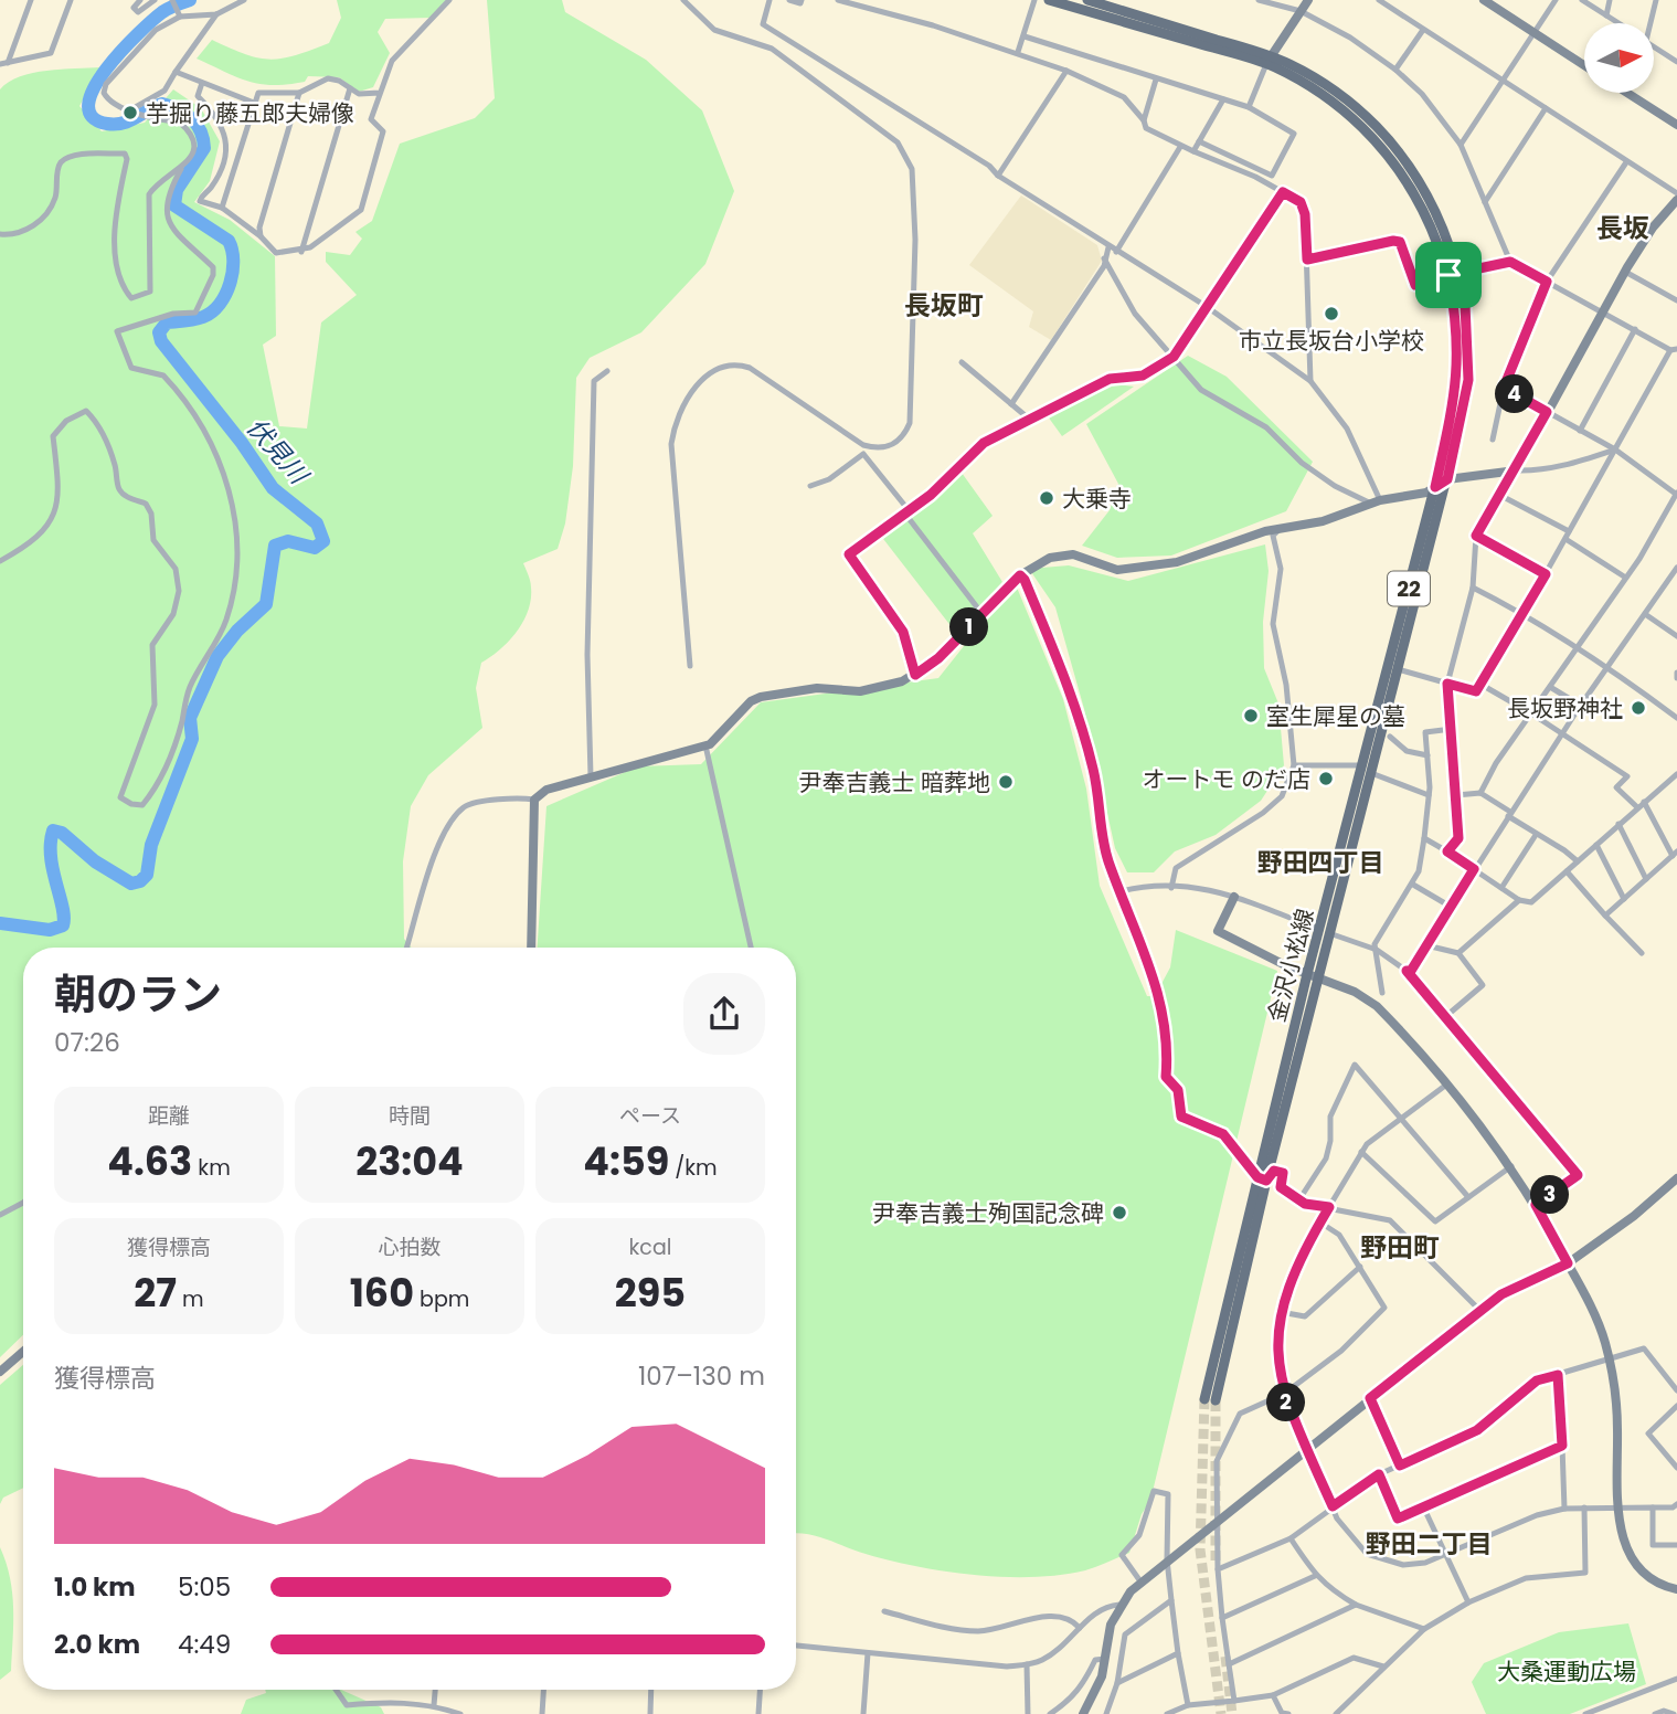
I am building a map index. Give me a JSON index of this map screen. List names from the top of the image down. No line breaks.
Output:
{"streets":{"main road":["22","金沢小松線"]},"districts":["長坂","長坂町","野田四丁目","野田町","野田二丁目"],"water":["伏見川"],"parks":["大桑運動広場"],"places":["芋掘り藤五郎夫婦像","市立長坂台小学校","大乗寺","長坂野神社","室生犀星の墓","オートモ のだ店","尹奉吉義士 暗葬地","尹奉吉義士殉国記念碑"],"north":"right","page":{"pins":["4","1","3","2"],"heading":["朝のラン","07:26"],"stats":[["距離","4.63 km"],["時間","23:04"],["ペース","4:59 /km"],["獲得標高","27 m"],["心拍数","160 bpm"],["kcal","295"]],"chart":["獲得標高","107–130 m"],"list":[{"name":"1.0 km","note":"5:05"},{"name":"2.0 km","note":"4:49"}]}}
